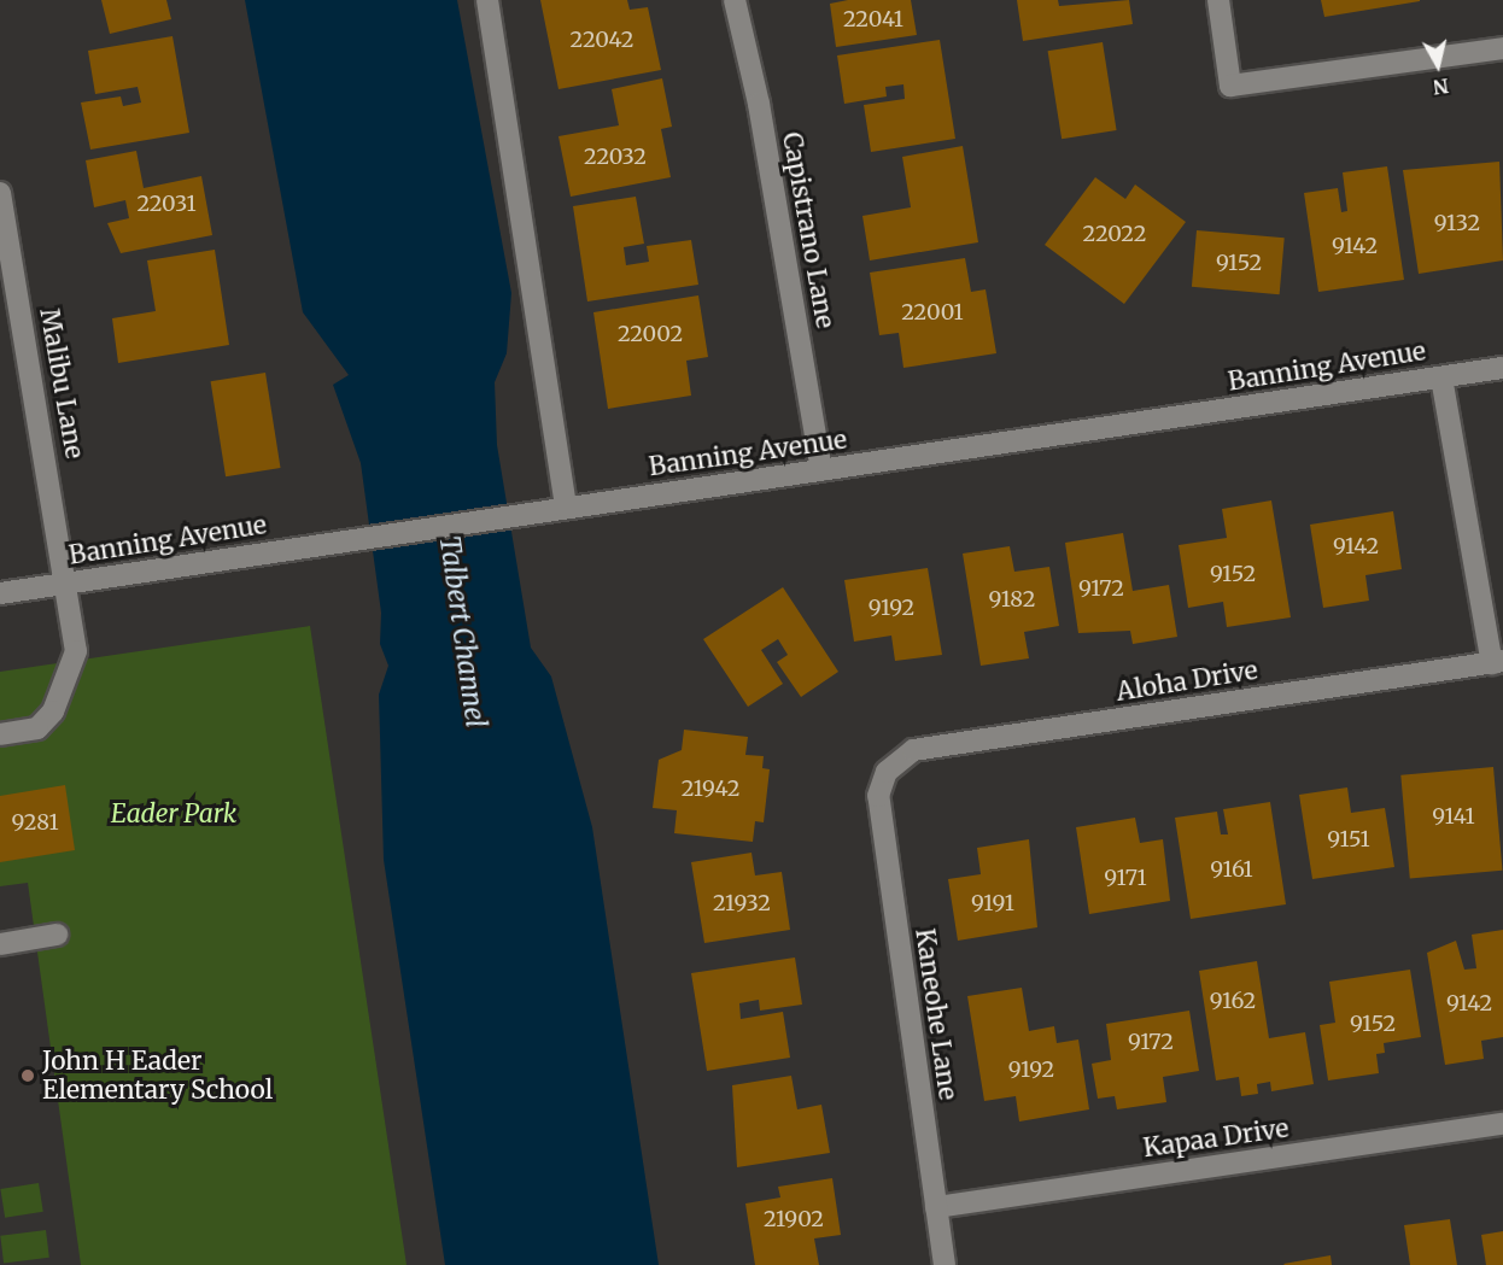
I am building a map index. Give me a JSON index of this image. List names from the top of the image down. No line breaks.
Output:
{"streets":{"street":["Capistrano Lane","Banning Avenue","Malibu Lane","Aloha Drive","Kaneohe Lane","Kapaa Drive"]},"crossings":[["Capistrano Lane","Banning Avenue"],["Banning Avenue","Malibu Lane"],["Aloha Drive","Kaneohe Lane"],["Kaneohe Lane","Kapaa Drive"]],"water":["Talbert Channel"],"parks":["Eader Park"],"places":["John H Eader Elementary School"],"house_numbers":["22041","22042","22032","22031","9132","22022","9142","9152","22001","22002","9142","9152","9172","9182","9192","21942","9141","9281","9151","9161","9171","21932","9191","9162","9142","9152","9172","9192","21902"],"north":"bottom"}
